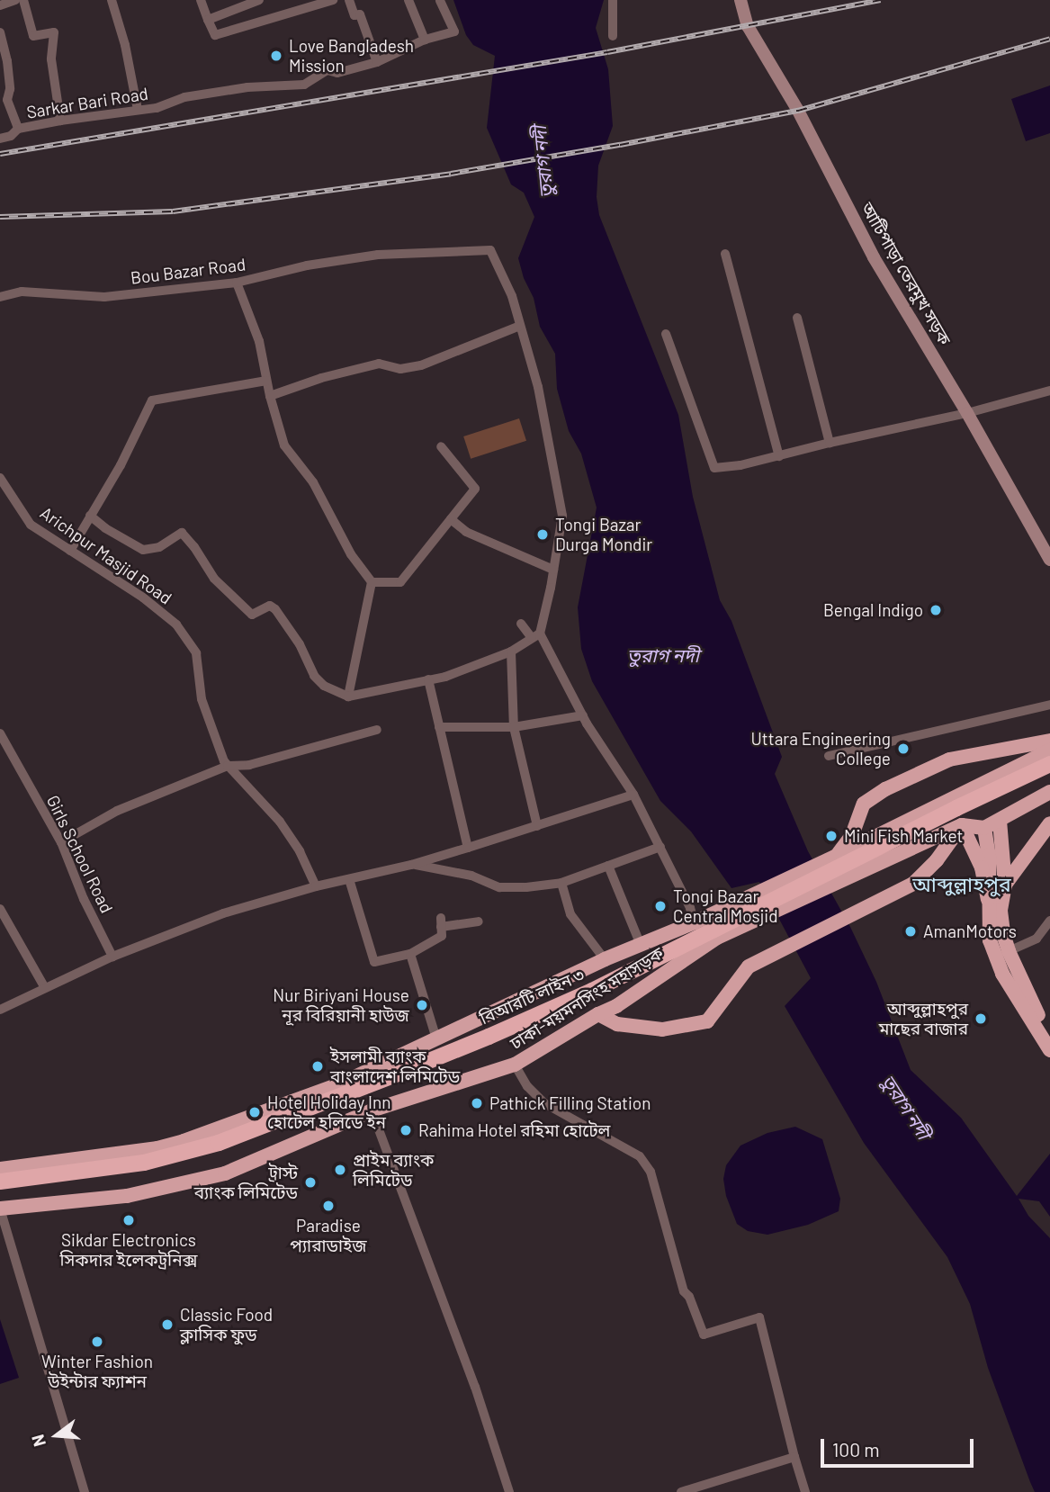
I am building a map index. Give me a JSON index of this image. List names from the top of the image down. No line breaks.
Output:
{"streets":{"highway":["বিআরটি লাইন ৩","ঢাকা-ময়মনসিংহ মহাসড়ক"],"main road":["আটিপাড়া তেরমুখ সড়ক"],"street":["Sarkar Bari Road","Bou Bazar Road","Arichpur Masjid Road","Girls School Road"]},"crossings":[["বিআরটি লাইন ৩","ঢাকা-ময়মনসিংহ মহাসড়ক"]],"districts":["আব্দুল্লাহপুর"],"water":["তুরাগ নদী"],"places":["Love Bangladesh Mission","Tongi Bazar Durga Mondir","Bengal Indigo","Uttara Engineering College","Mini Fish Market","Tongi Bazar Central Mosjid","AmanMotors","Nur Biriyani House নূর বিরিয়ানী হাউজ","আব্দুল্লাহপুর মাছের বাজার","ইসলামী ব্যাংক বাংলাদেশ লিমিটেড","Pathick Filling Station","Hotel Holiday Inn হোটেল হলিডে ইন","Rahima Hotel রহিমা হোটেল","প্রাইম ব্যাংক লিমিটেড","ট্রাস্ট ব্যাংক লিমিটেড","Paradise প্যারাডাইজ","Sikdar Electronics সিকদার ইলেকট্রনিক্স","Classic Food ক্লাসিক ফুড","Winter Fashion উইন্টার ফ্যাশন"],"scale_bar":"100 m","north":"left"}
